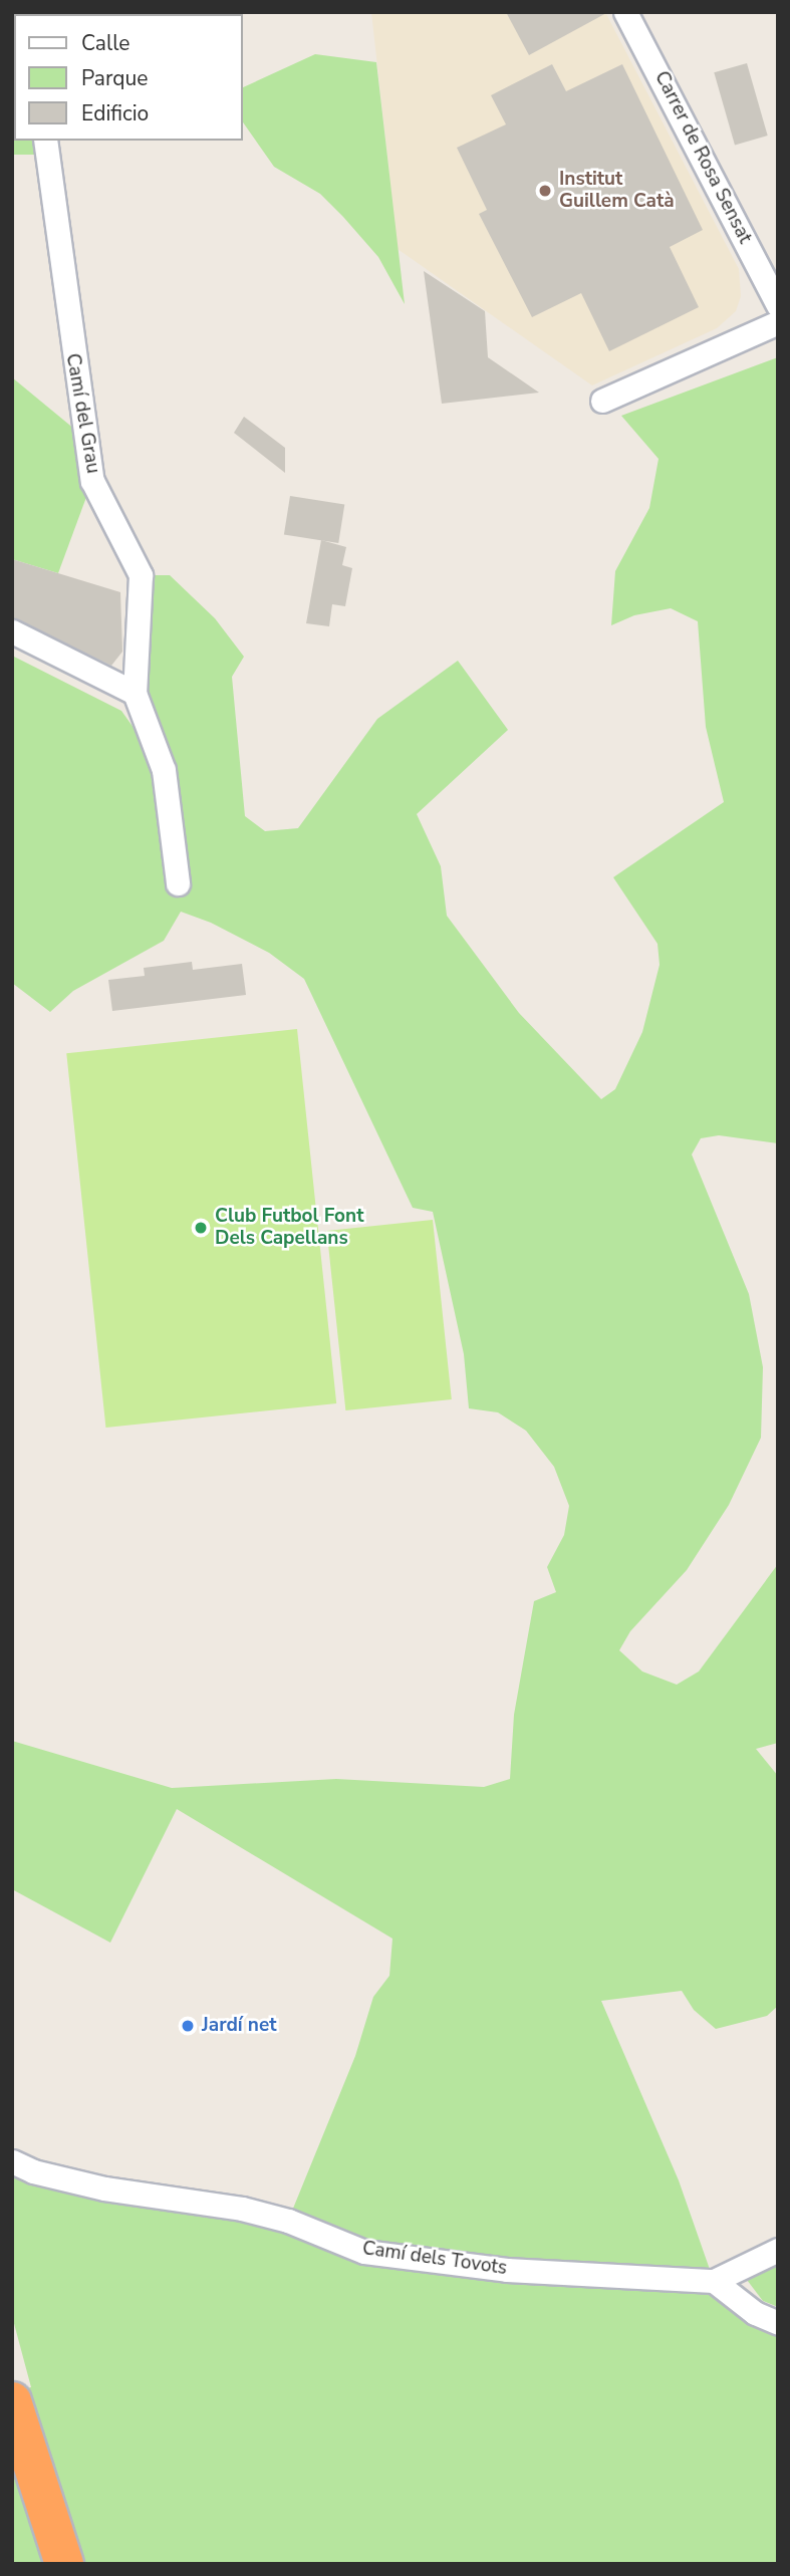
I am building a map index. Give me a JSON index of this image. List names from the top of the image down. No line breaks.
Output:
{"streets":{"street":["Carrer de Rosa Sensat","Camí del Grau","Camí dels Tovots"]},"places":["Institut Guillem Catà","Club Futbol Font Dels Capellans","Jardí net"],"legend":["Calle","Parque","Edificio"]}
